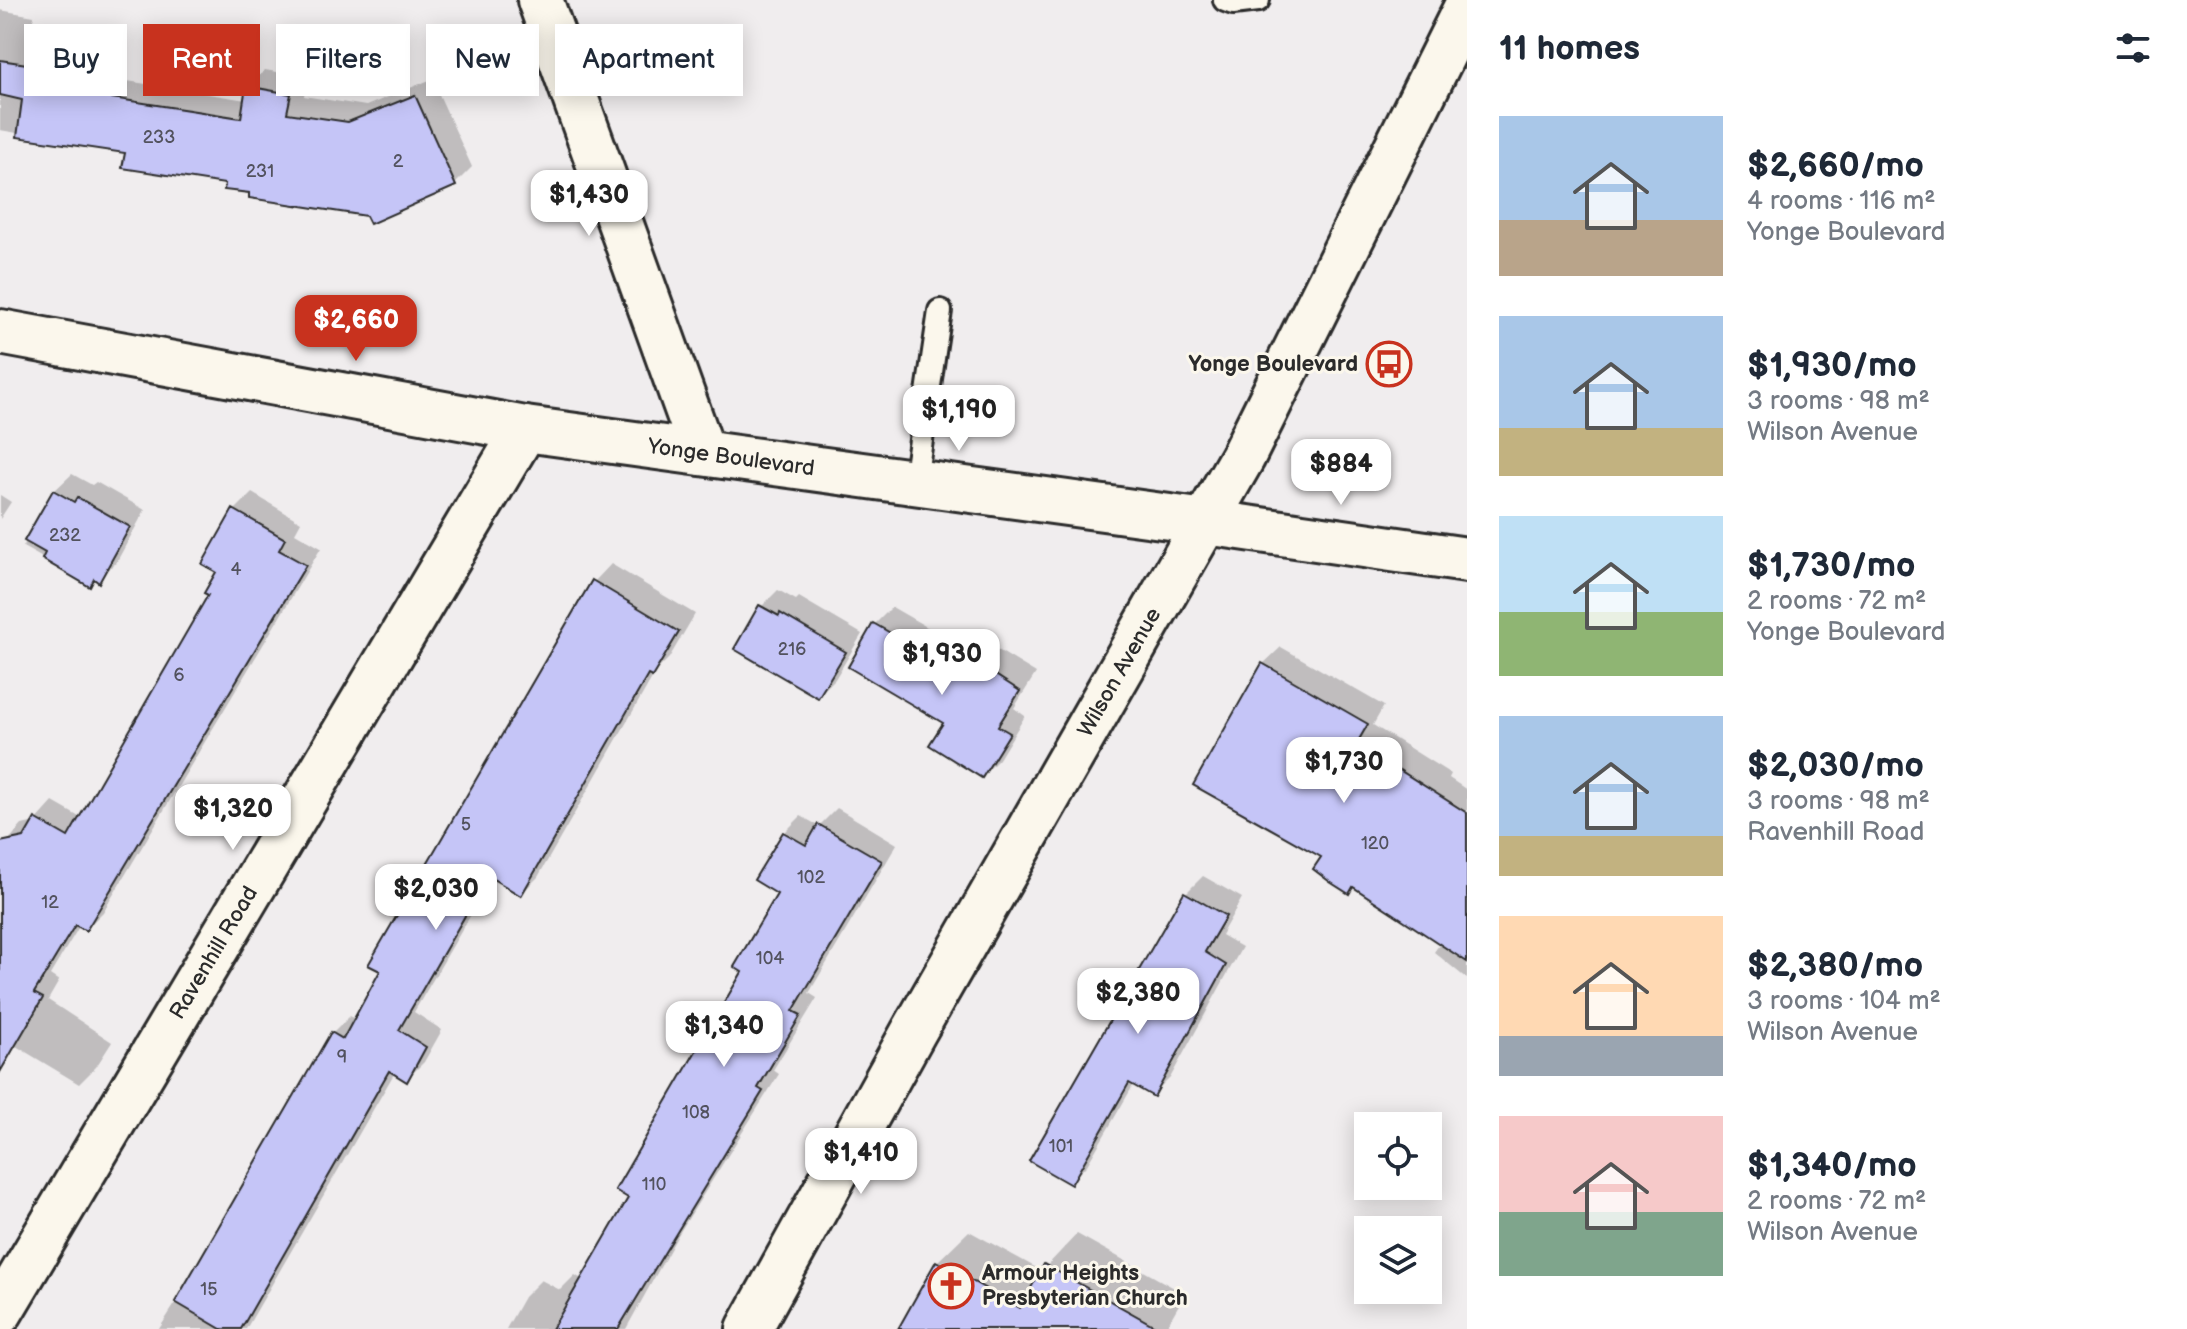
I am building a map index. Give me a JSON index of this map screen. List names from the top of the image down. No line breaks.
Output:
{"streets":{"street":["Yonge Boulevard","Wilson Avenue","Ravenhill Road"]},"crossings":[["Yonge Boulevard","Wilson Avenue"],["Yonge Boulevard","Ravenhill Road"]],"places":{"bus stop":["Yonge Boulevard"],"church":["Armour Heights Presbyterian Church"]},"house_numbers":["233","2","231","232","4","216","6","5","120","102","12","104","9","108","101","110","15"],"page":{"heading":"11 homes","chip":["Buy","Rent","Filters","New","Apartment"],"list":[{"name":"$2,660/mo","note":"4 rooms · 116 m² · Yonge Boulevard"},{"name":"$1,930/mo","note":"3 rooms · 98 m² · Wilson Avenue"},{"name":"$1,730/mo","note":"2 rooms · 72 m² · Yonge Boulevard"},{"name":"$2,030/mo","note":"3 rooms · 98 m² · Ravenhill Road"},{"name":"$2,380/mo","note":"3 rooms · 104 m² · Wilson Avenue"},{"name":"$1,340/mo","note":"2 rooms · 72 m² · Wilson Avenue"}],"price":["$1,430","$2,660","$1,190","$884","$1,930","$1,730","$1,320","$2,030","$2,380","$1,340","$1,410"]}}
